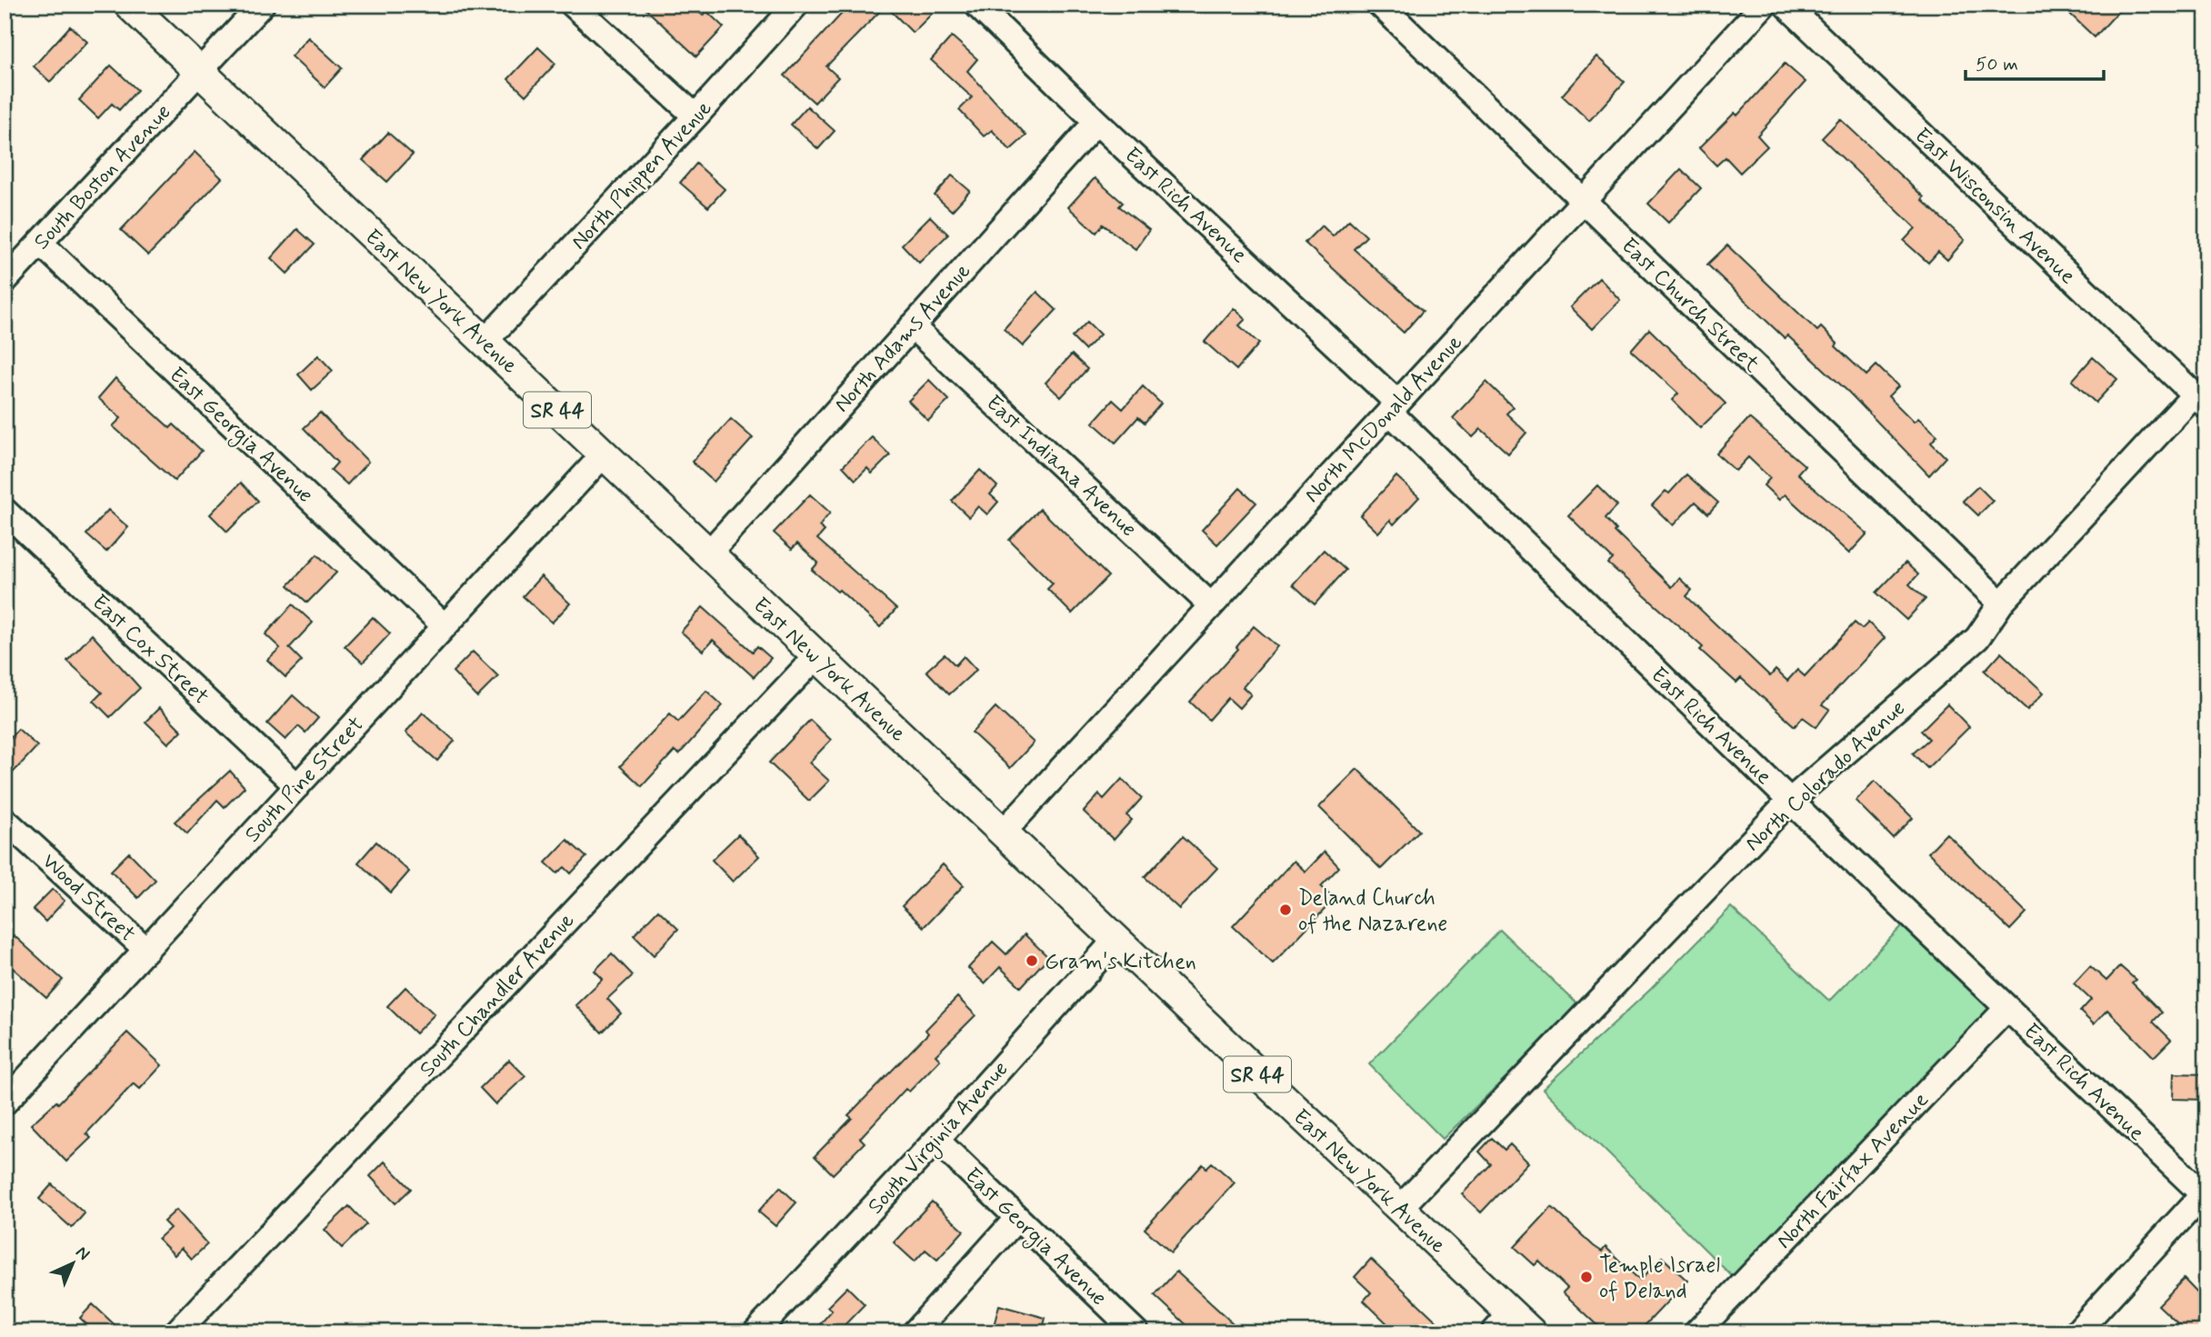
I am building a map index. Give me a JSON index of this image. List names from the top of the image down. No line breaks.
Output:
{"streets":{"main road":["East New York Avenue","SR 44"],"street":["North Phippen Avenue","South Boston Avenue","East Rich Avenue","East Wisconsin Avenue","East Church Street","North Adams Avenue","North McDonald Avenue","East Georgia Avenue","East Indiana Avenue","East Cox Street","North Colorado Avenue","South Pine Street","Wood Street","South Chandler Avenue","South Virginia Avenue","North Fairfax Avenue"]},"crossings":[["North Phippen Avenue","East New York Avenue"],["South Boston Avenue","East New York Avenue"],["South Boston Avenue","East Georgia Avenue"],["East Rich Avenue","North Adams Avenue"],["East Rich Avenue","North McDonald Avenue"],["East Rich Avenue","North Colorado Avenue"],["East Rich Avenue","North Fairfax Avenue"],["East Wisconsin Avenue","North Colorado Avenue"],["East New York Avenue","North Adams Avenue"],["East New York Avenue","North McDonald Avenue"],["East New York Avenue","North Colorado Avenue"],["East New York Avenue","South Pine Street"],["East New York Avenue","South Chandler Avenue"],["East New York Avenue","South Virginia Avenue"],["East Church Street","North McDonald Avenue"],["East Church Street","North Colorado Avenue"],["North Adams Avenue","East Indiana Avenue"],["North McDonald Avenue","East Indiana Avenue"],["East Georgia Avenue","South Pine Street"],["East Georgia Avenue","South Virginia Avenue"],["East Cox Street","South Pine Street"],["South Pine Street","Wood Street"]],"places":["Deland Church of the Nazarene","Gram's Kitchen","Temple Israel of Deland"],"scale_bar":"50 m","north":"top right"}
